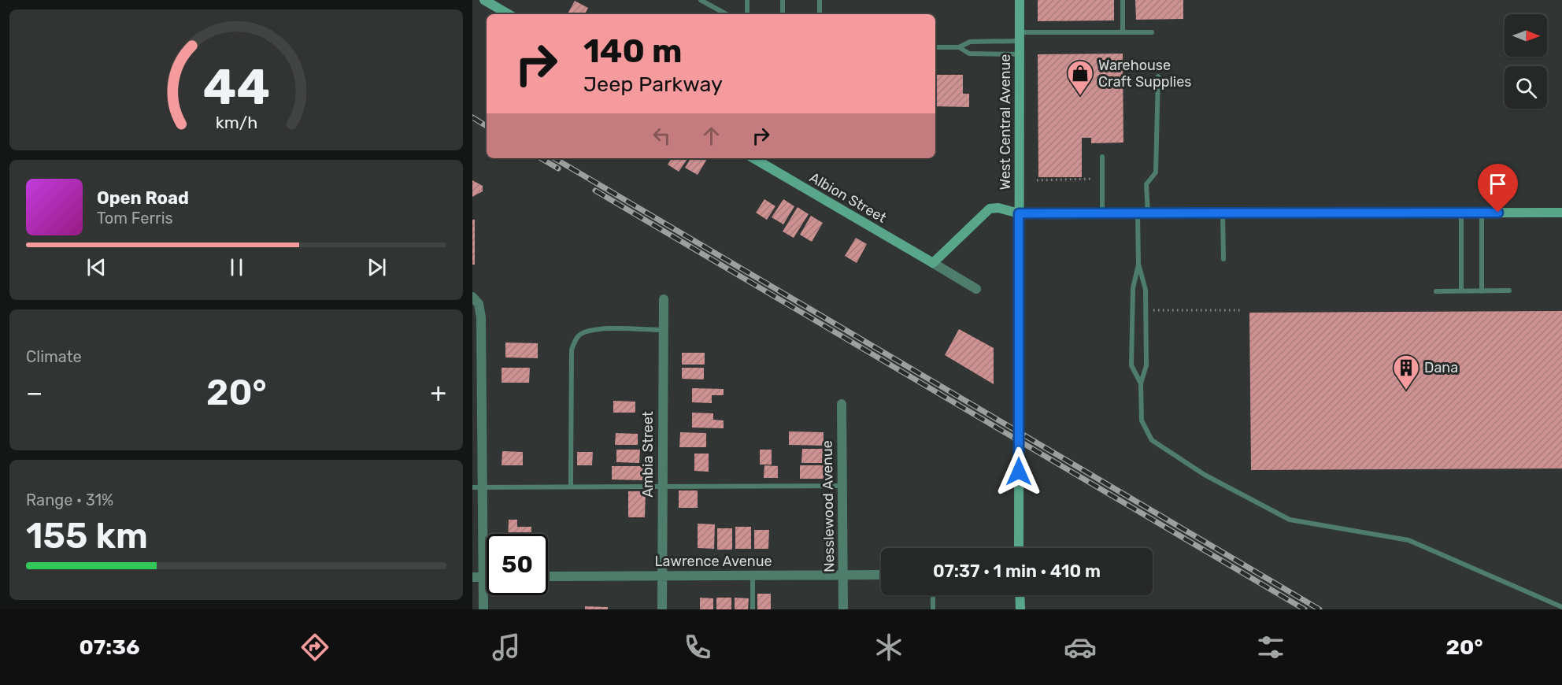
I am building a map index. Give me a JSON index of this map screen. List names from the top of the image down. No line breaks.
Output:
{"streets":{"street":["West Central Avenue","Albion Street","Ambia Street","Nesslewood Avenue","Lawrence Avenue"]},"crossings":[["Ambia Street","Lawrence Avenue"],["Nesslewood Avenue","Lawrence Avenue"]],"places":{"shop":["Warehouse Craft Supplies"],"building":["Dana"]},"north":"right","page":{"turn":["140 m","Jeep Parkway"],"song":["Open Road","Tom Ferris"],"tile":["Climate",["Range · 31%","155 km"]],"heat":["−","20°","+"],"limit":"50","trip":"07:37 · 1 min · 410 m","tabs":["07:36","20°"],"gauge":["44","km/h"]}}
